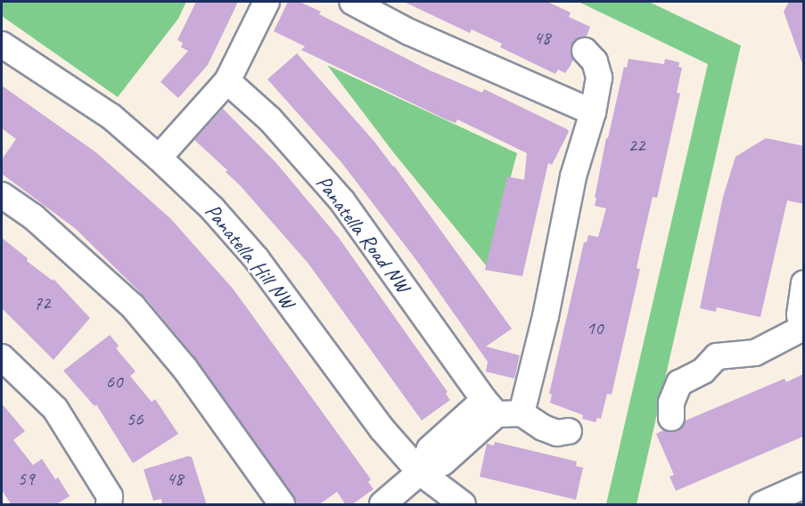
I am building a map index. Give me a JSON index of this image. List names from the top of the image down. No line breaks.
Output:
{"streets":{"street":["Panatella Road NW","Panatella Hill NW"]},"house_numbers":["48","22","72","10","60","56","59","48"]}
